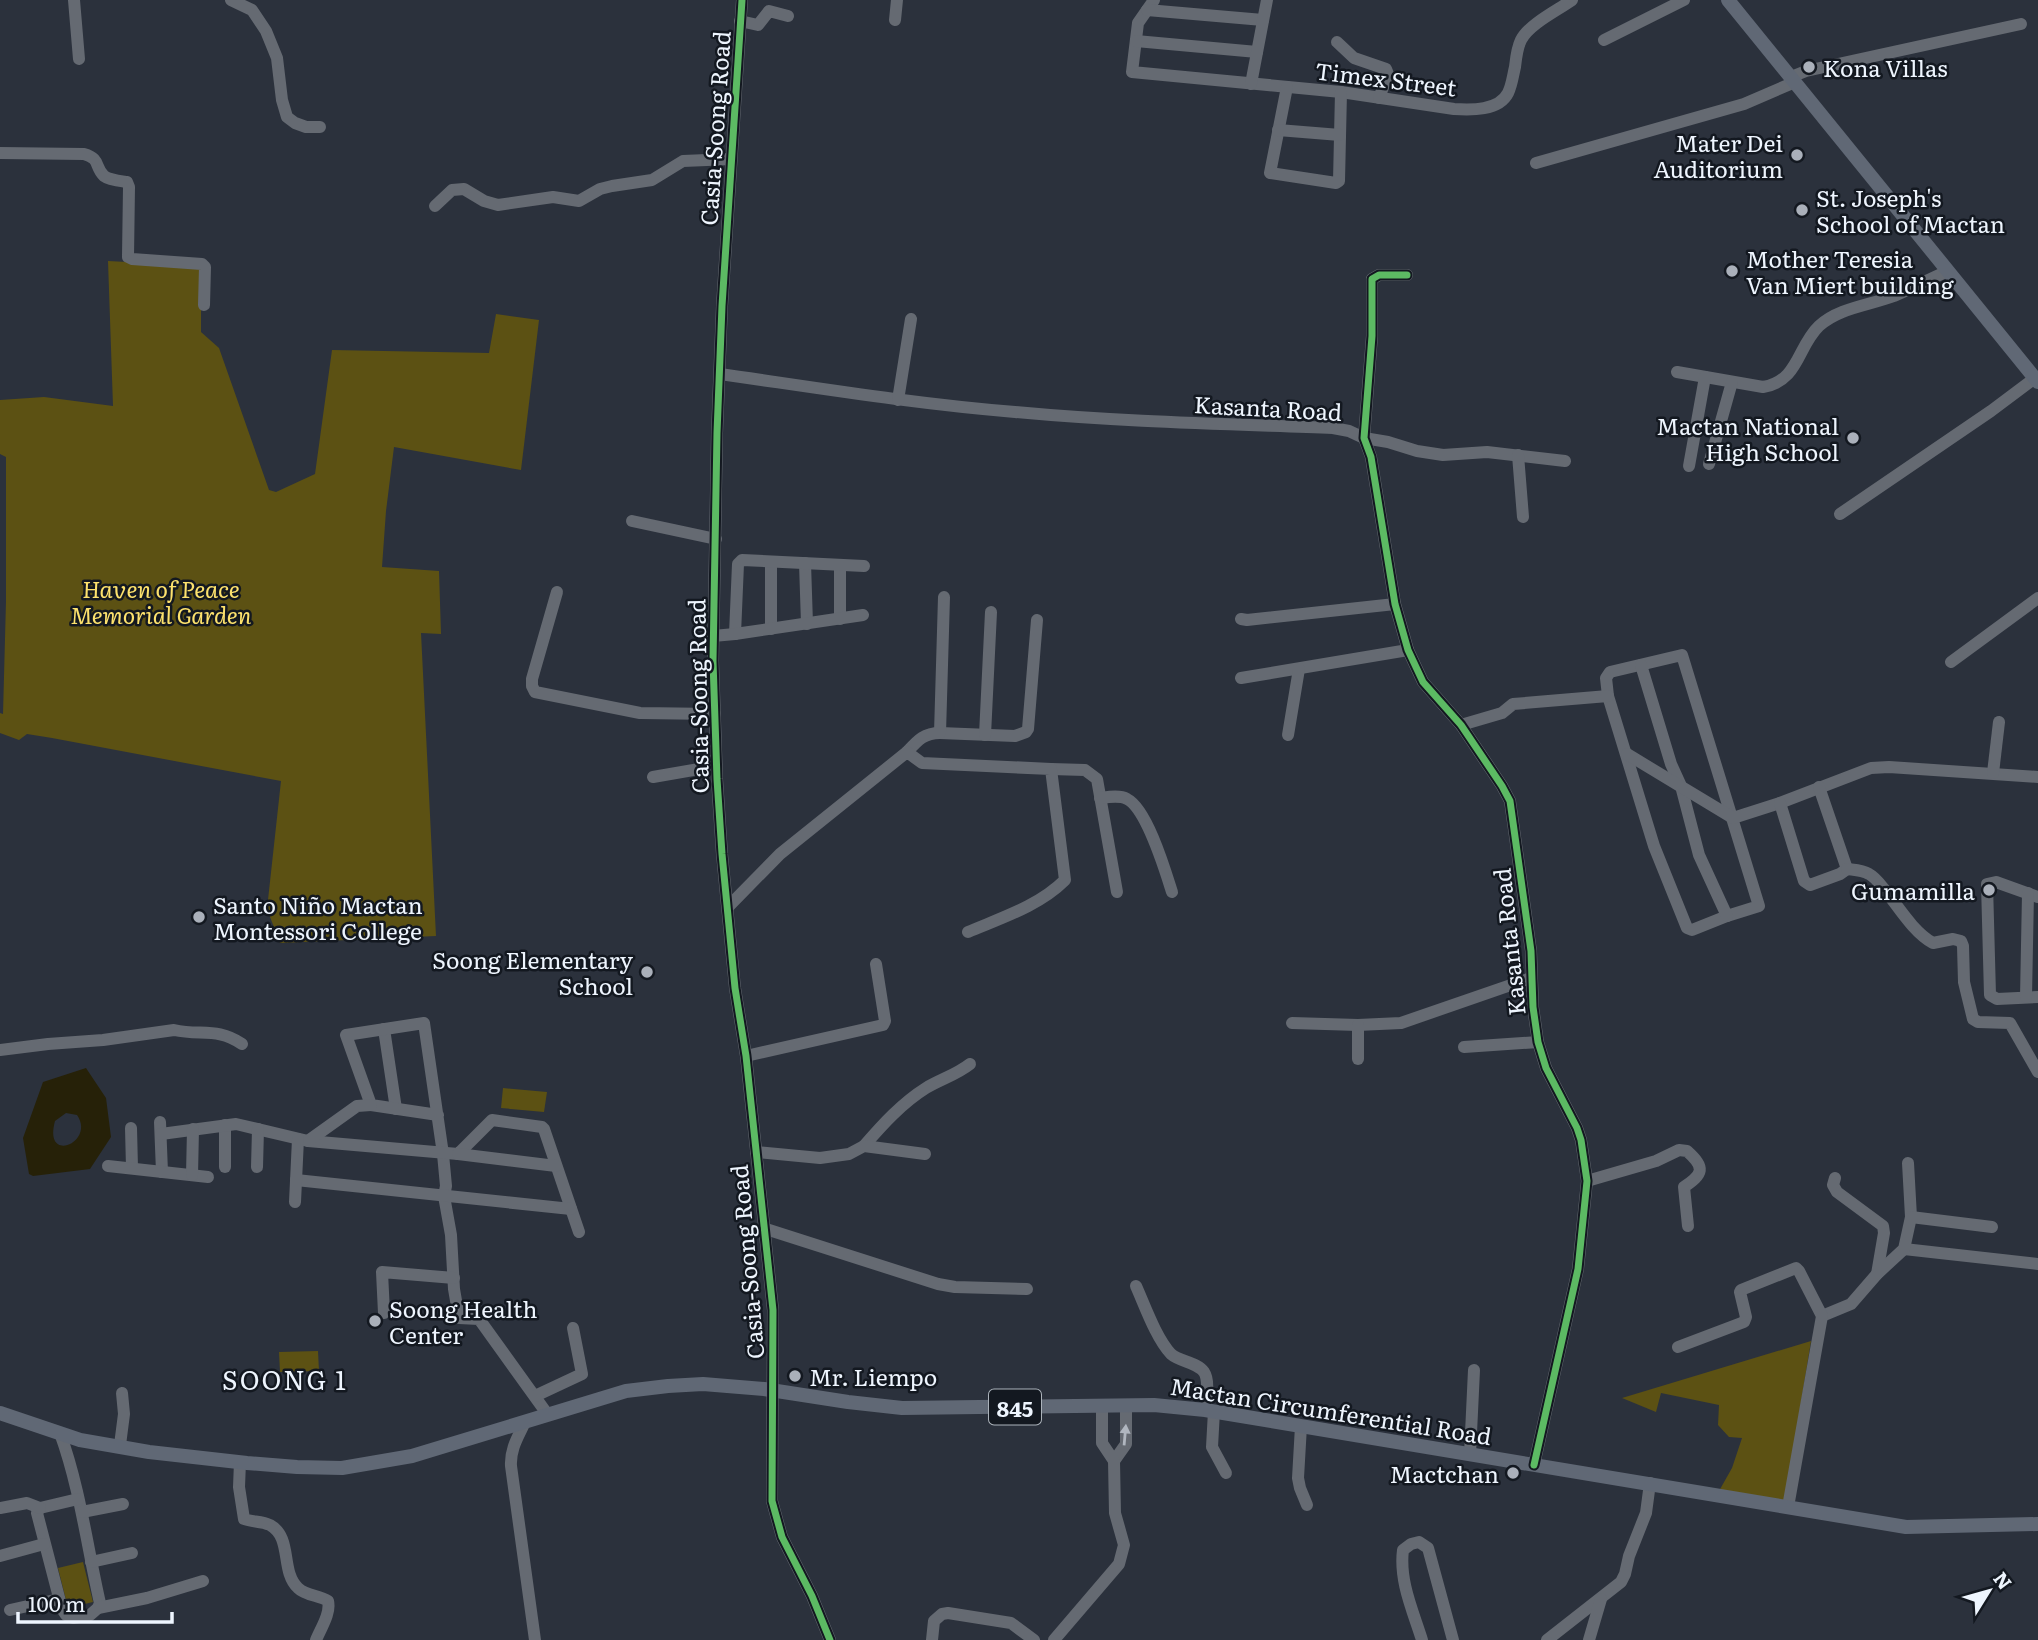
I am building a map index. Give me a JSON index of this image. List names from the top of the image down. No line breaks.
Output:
{"streets":{"main road":["845","Mactan Circumferential Road"],"street":["Timex Street","Casia-Soong Road","Kasanta Road"]},"crossings":[["Casia-Soong Road","Kasanta Road"],["Casia-Soong Road","Mactan Circumferential Road"],["Kasanta Road","Mactan Circumferential Road"]],"districts":["SOONG 1"],"parks":["Haven of Peace Memorial Garden"],"places":["Kona Villas","Mater Dei Auditorium","St. Joseph's School of Mactan","Mother Teresia Van Miert building","Mactan National High School","Gumamilla","Santo Niño Mactan Montessori College","Soong Elementary School","Soong Health Center","Mr. Liempo","Mactchan"],"scale_bar":"100 m","north":"top right"}
